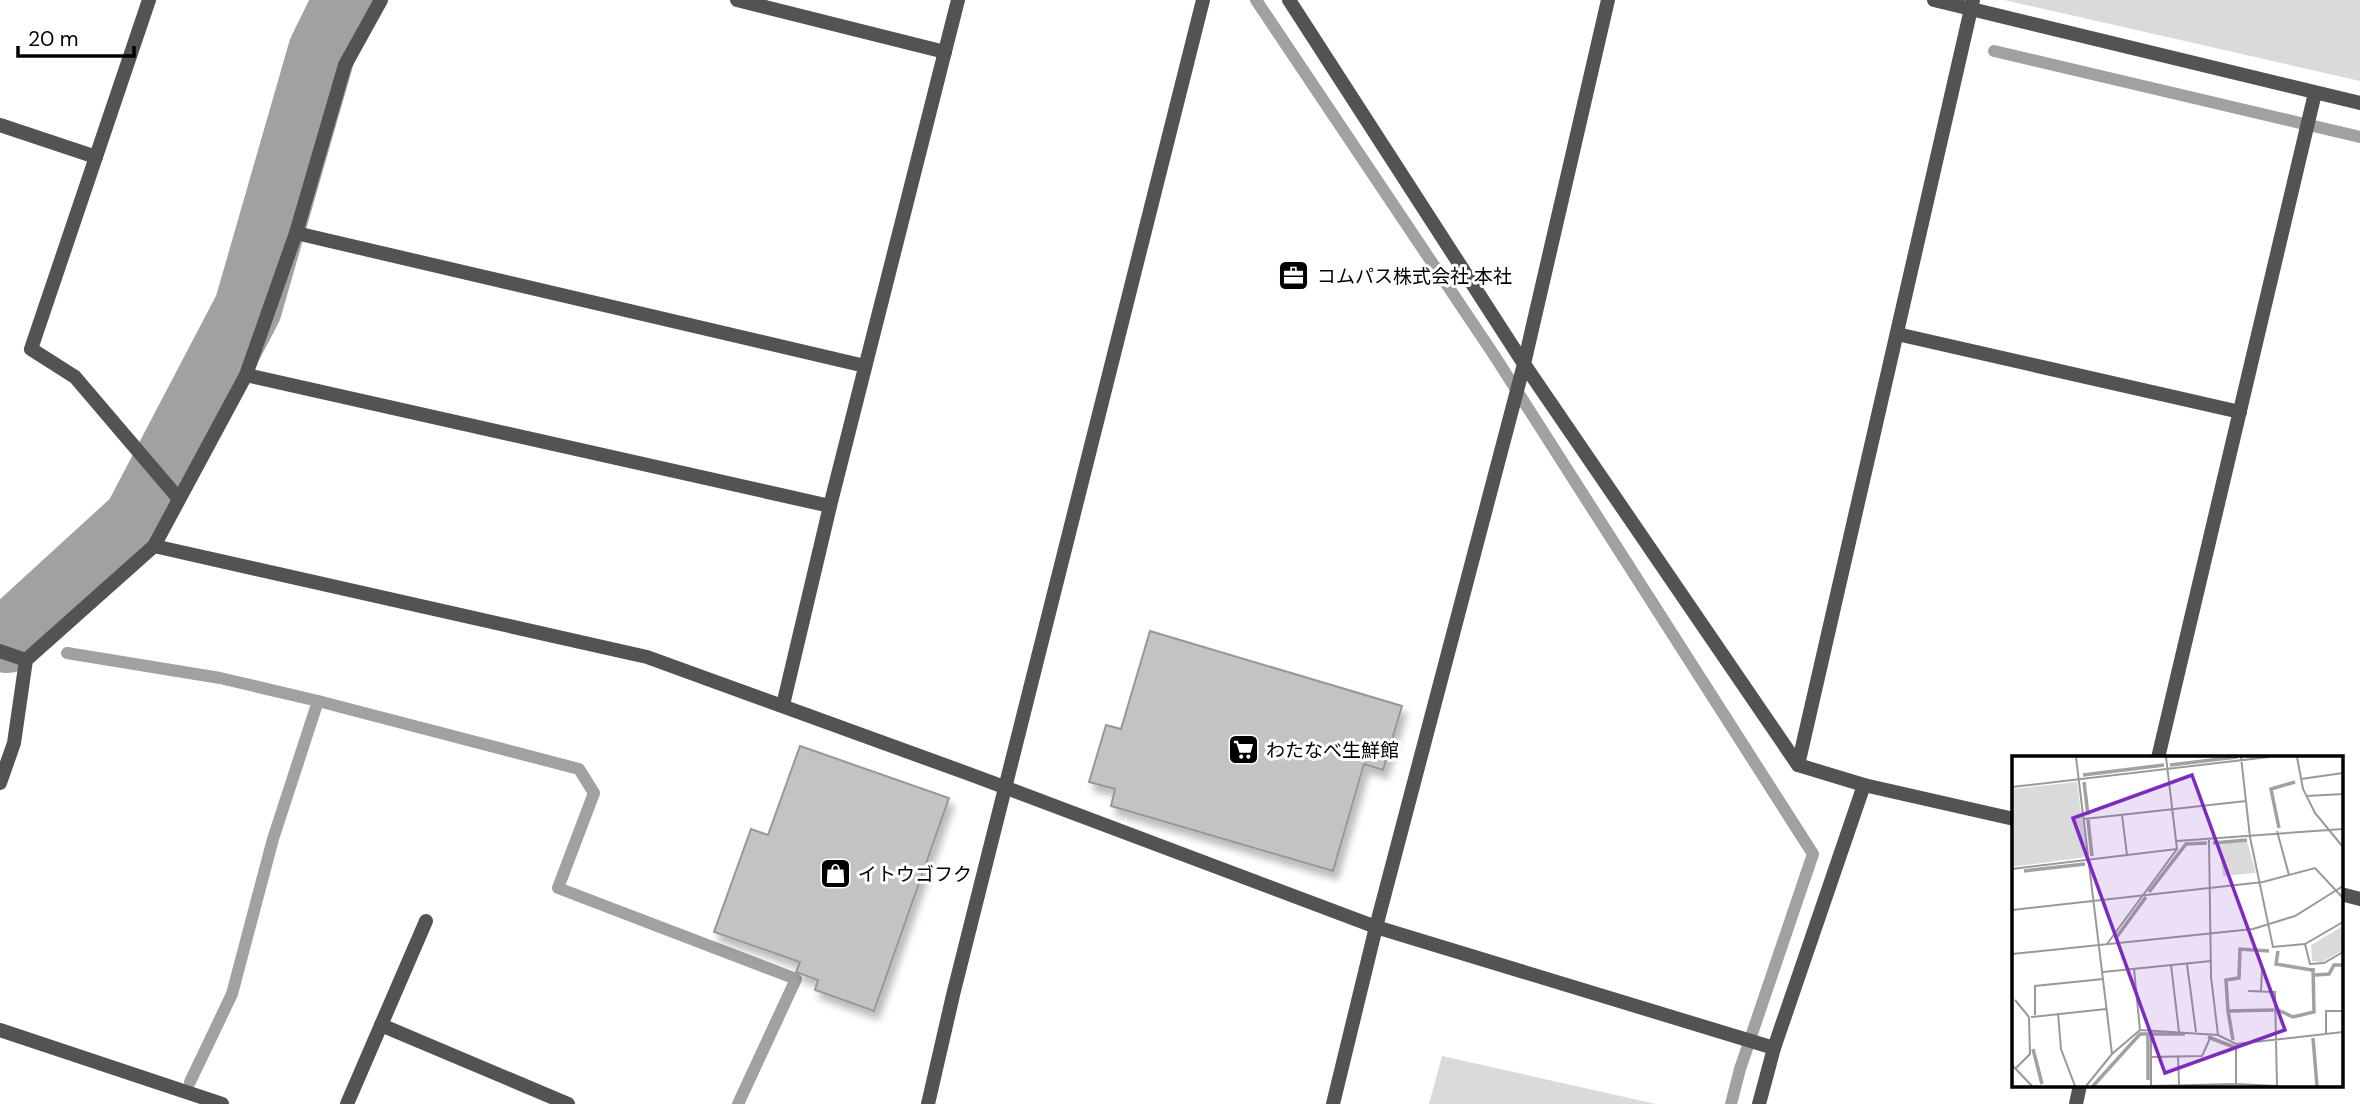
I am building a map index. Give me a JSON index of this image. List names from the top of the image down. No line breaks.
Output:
{"places":{"office":["コムパス株式会社 本社"],"supermarket":["わたなべ生鮮館"],"shop":["イトウゴフク"]},"scale_bar":"20 m"}
